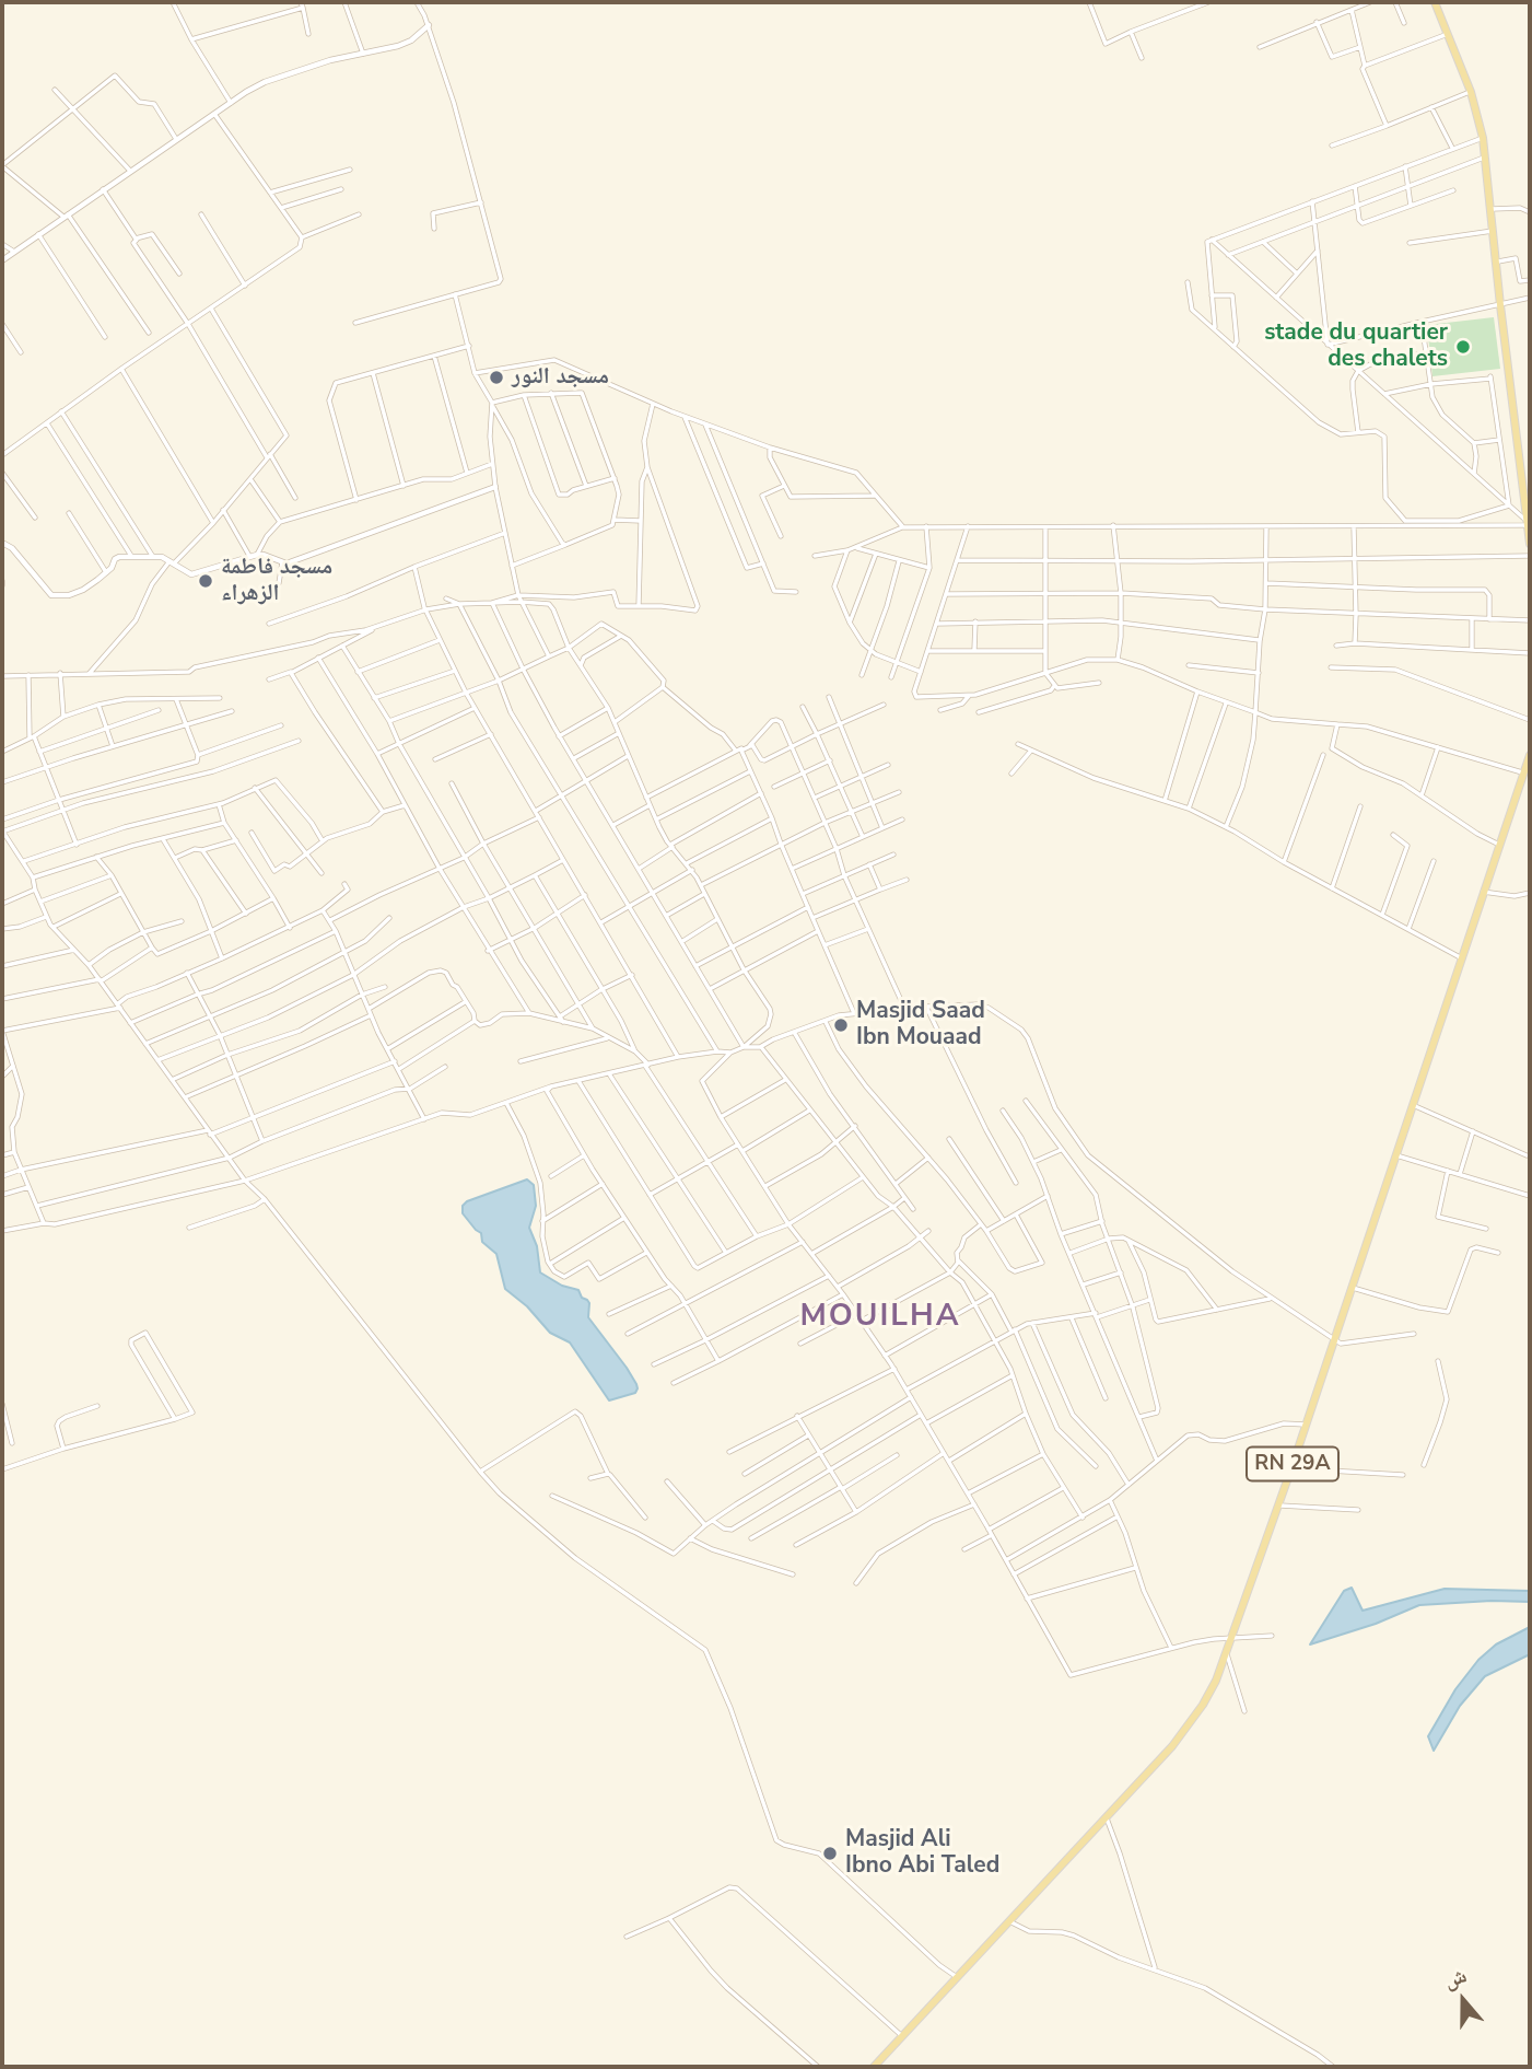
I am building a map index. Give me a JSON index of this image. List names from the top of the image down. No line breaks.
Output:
{"streets":{"main road":["RN 29A"]},"districts":["MOUILHA"],"places":["stade du quartier des chalets","مسجد النور","مسجد فاطمة الزهراء","Masjid Saad Ibn Mouaad","Masjid Ali Ibno Abi Taled"],"north":"top"}
